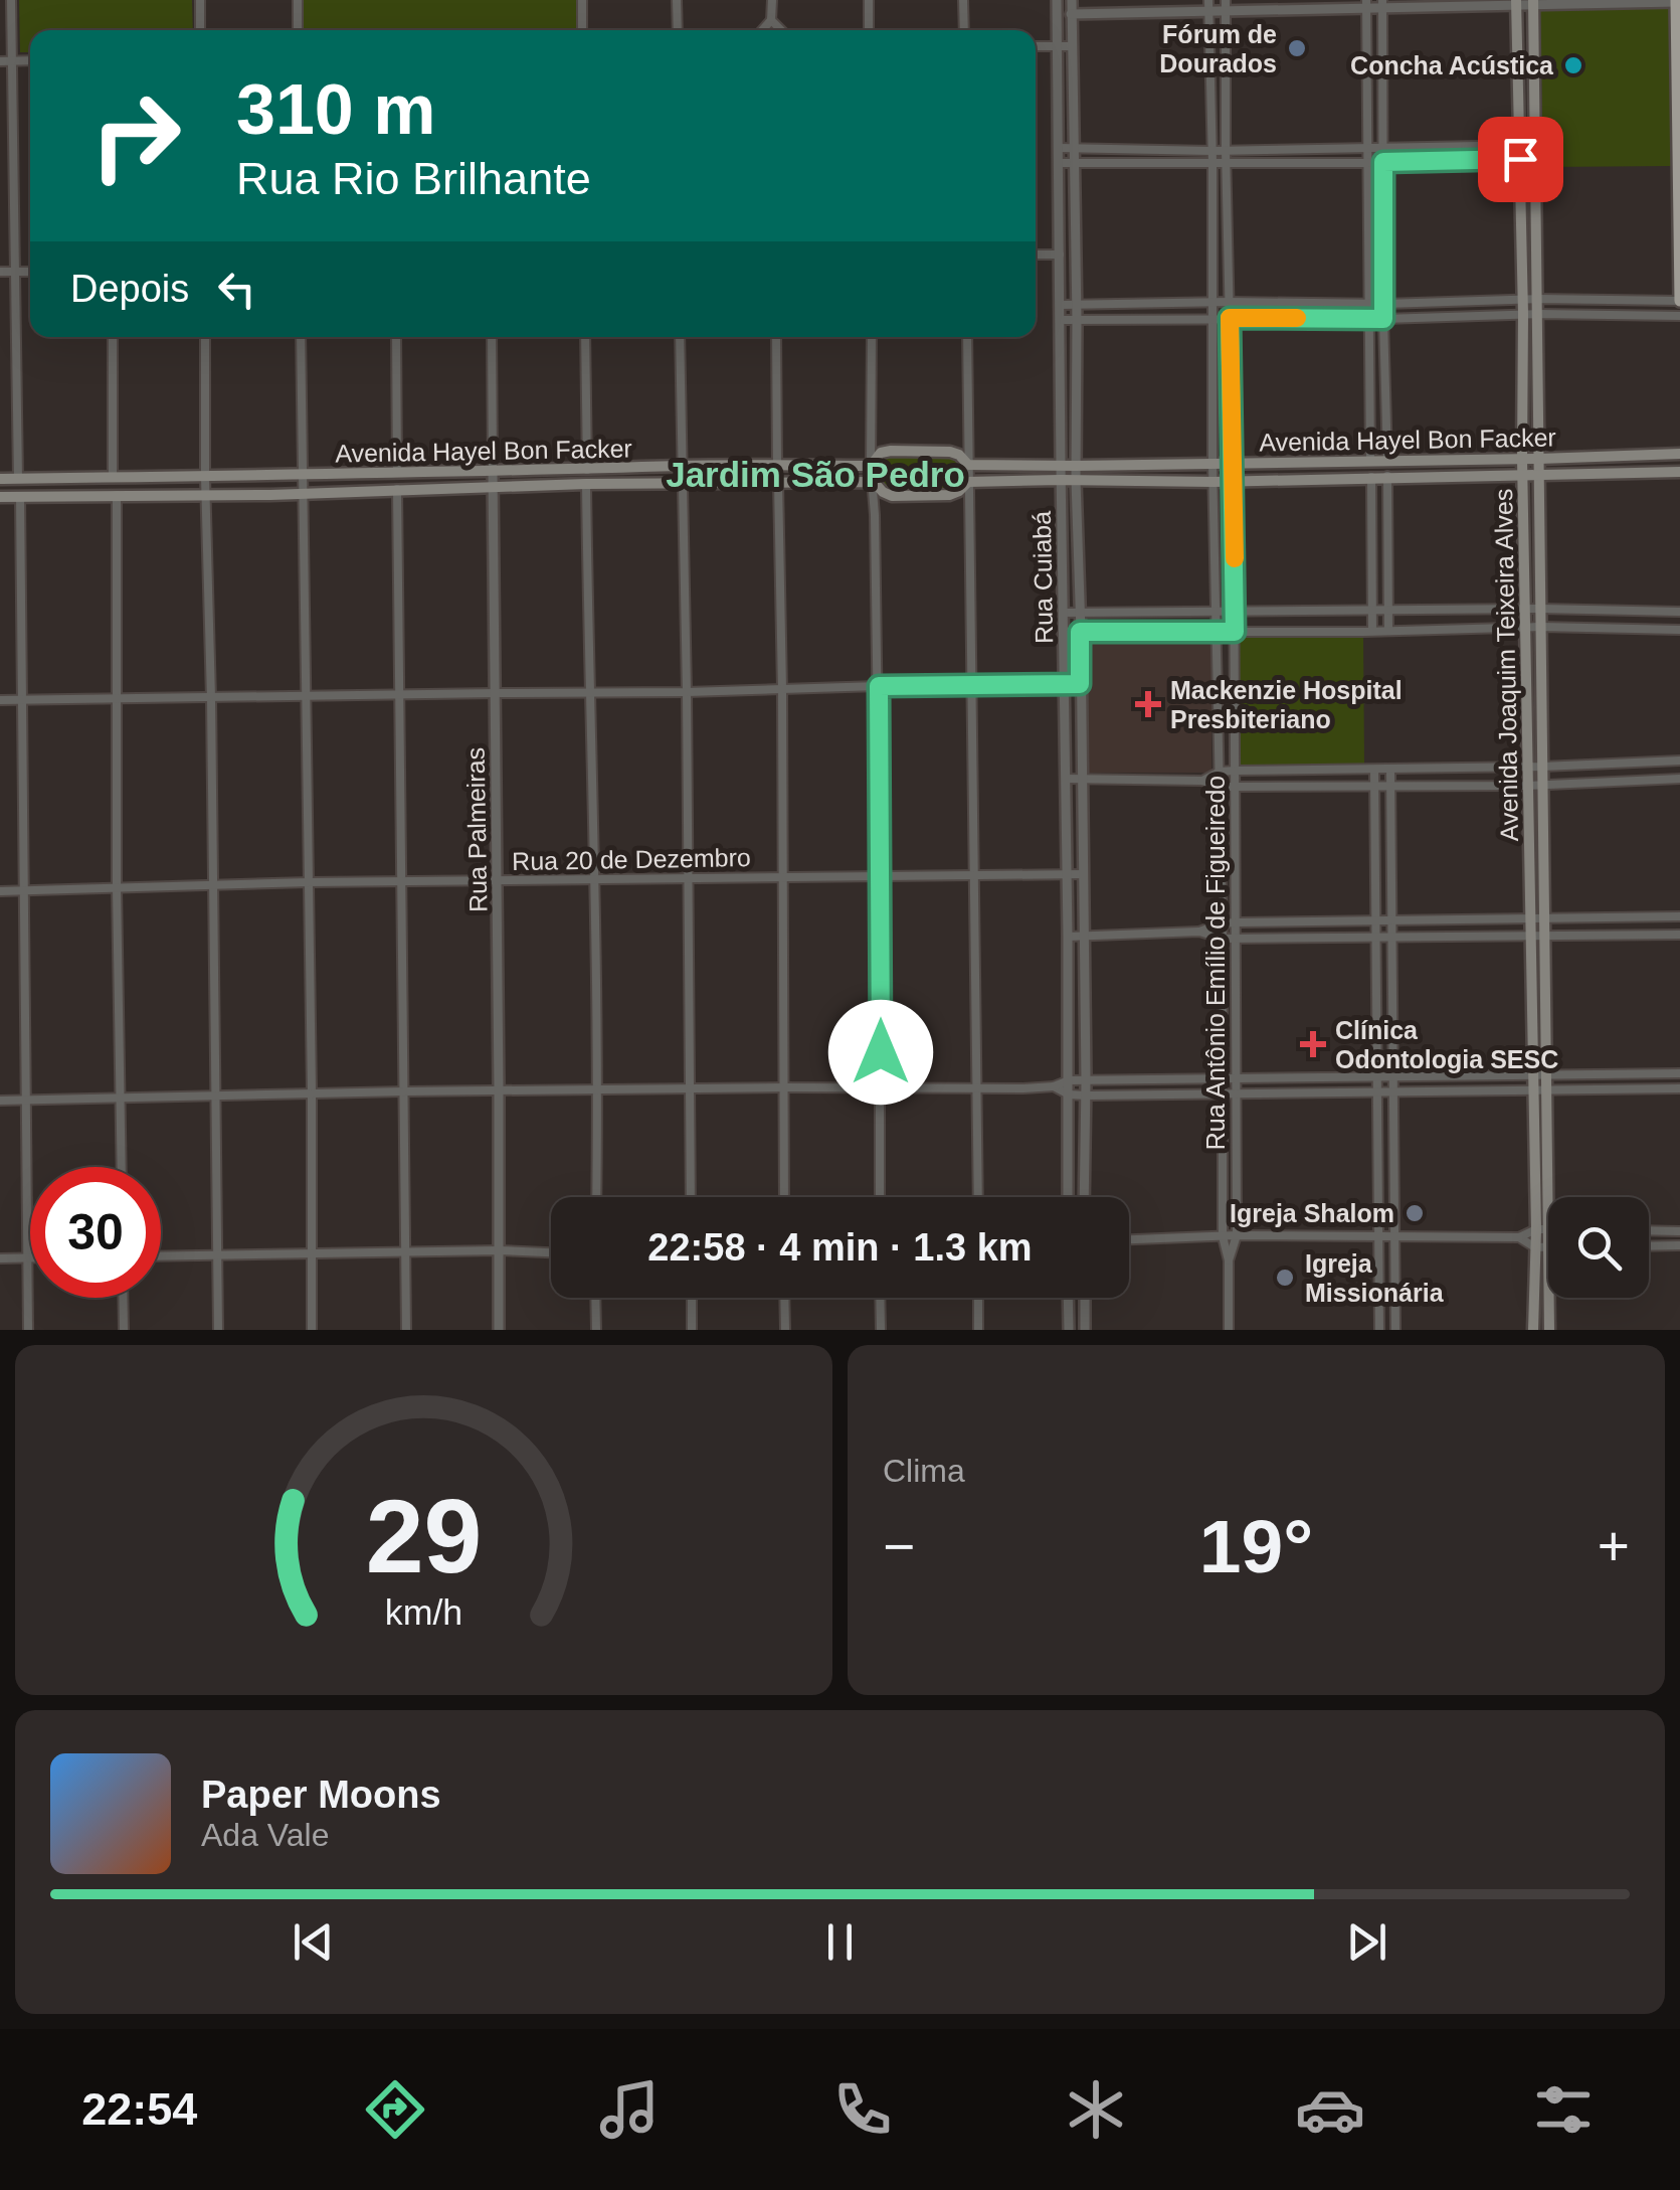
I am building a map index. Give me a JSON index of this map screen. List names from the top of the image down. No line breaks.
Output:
{"streets":{"main road":["Avenida Hayel Bon Facker","Avenida Joaquim Teixeira Alves"],"street":["Rua Cuiabá","Rua Palmeiras","Rua 20 de Dezembro","Rua Antônio Emílio de Figueiredo"]},"crossings":[["Avenida Hayel Bon Facker","Rua Cuiabá"],["Avenida Hayel Bon Facker","Avenida Joaquim Teixeira Alves"],["Avenida Hayel Bon Facker","Rua Palmeiras"],["Avenida Hayel Bon Facker","Rua Antônio Emílio de Figueiredo"],["Rua Cuiabá","Rua 20 de Dezembro"],["Rua Palmeiras","Rua 20 de Dezembro"]],"districts":["Jardim São Pedro"],"places":{"other":["Fórum de Dourados","Concha Acústica","Igreja Shalom","Igreja Missionária"],"health":["Mackenzie Hospital Presbiteriano","Clínica Odontologia SESC"]},"page":{"turn":["310 m","Rua Rio Brilhante"],"then":"Depois","limit":"30","trip":"22:58 · 4 min · 1.3 km","tile":"Clima","heat":["−","19°","+"],"song":["Paper Moons","Ada Vale"],"tabs":"22:54","gauge":["29","km/h"]}}
